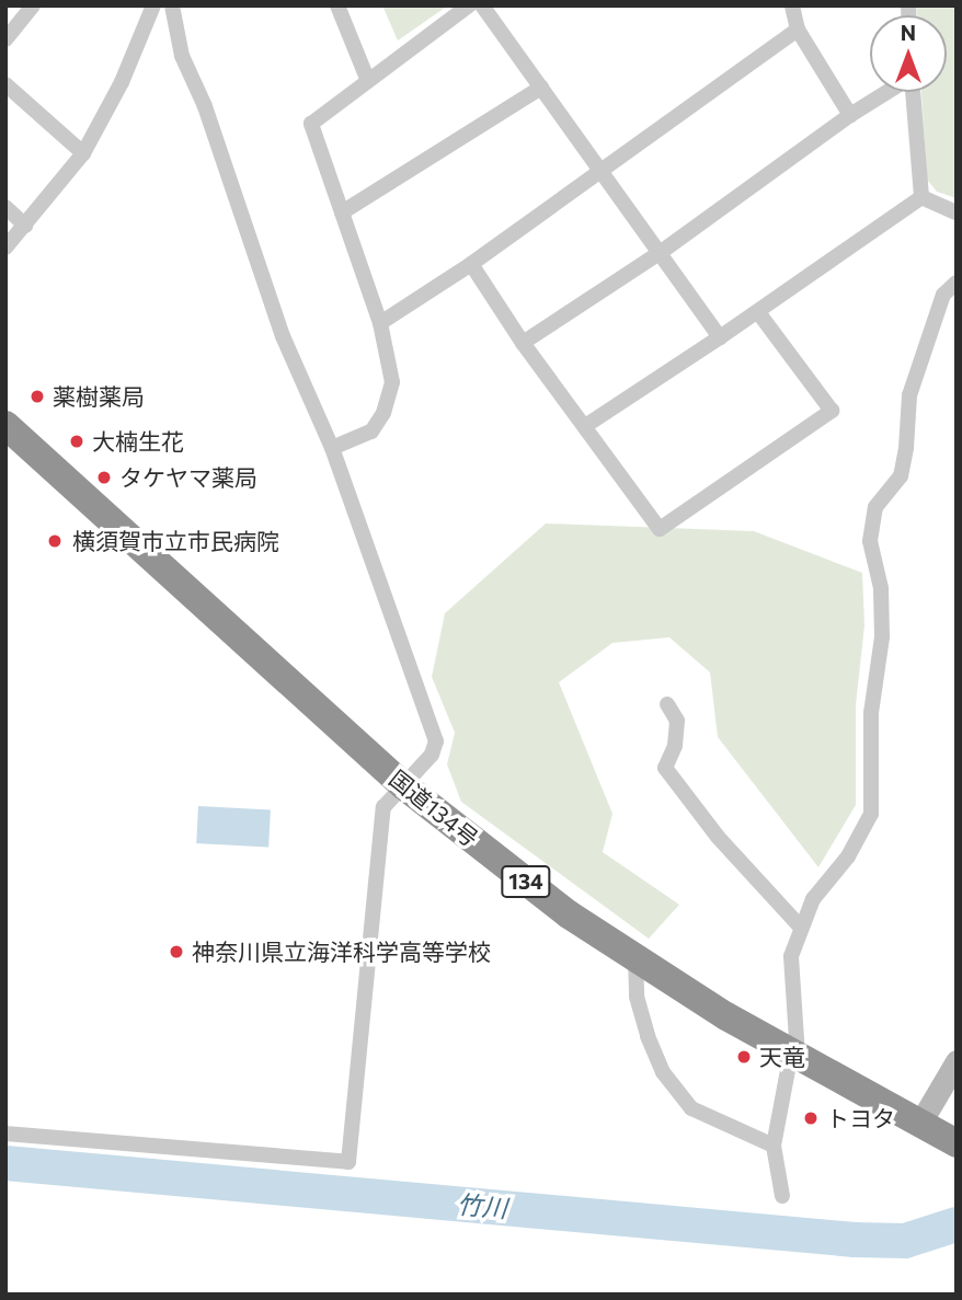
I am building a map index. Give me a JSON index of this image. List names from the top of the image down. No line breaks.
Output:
{"streets":{"highway":["国道134号","134"]},"water":["竹川"],"places":["薬樹薬局","大楠生花","タケヤマ薬局","横須賀市立市民病院","神奈川県立海洋科学高等学校","天竜","トヨタ"],"north":"top"}
